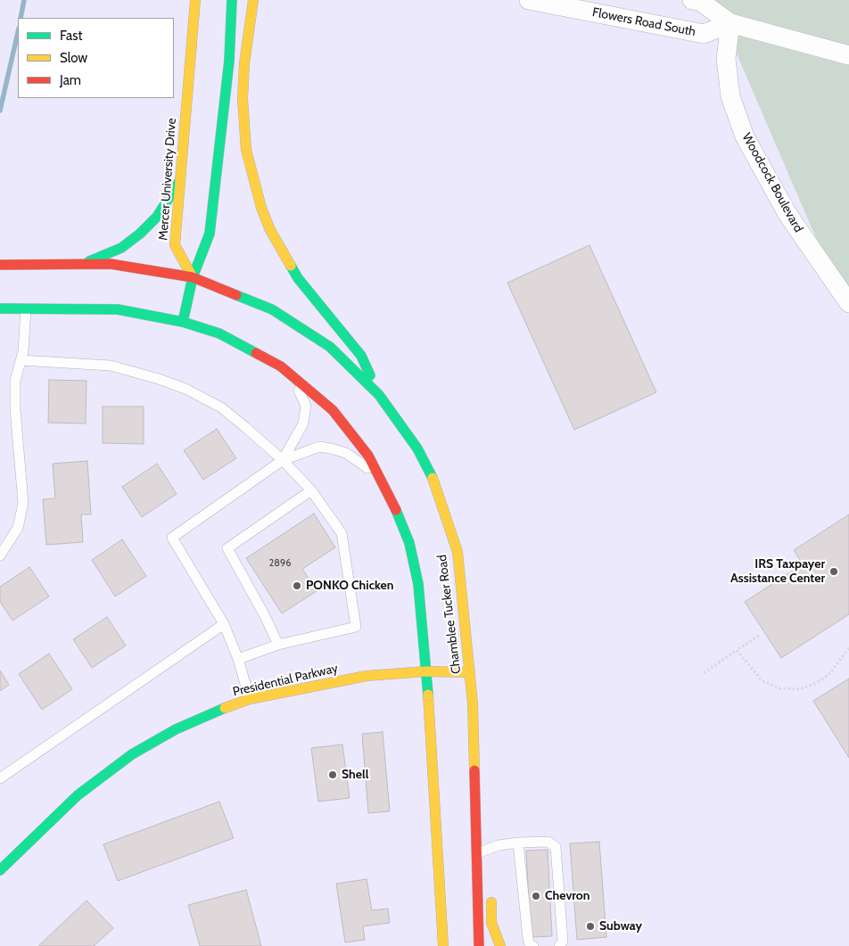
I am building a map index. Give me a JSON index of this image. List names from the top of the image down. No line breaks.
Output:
{"streets":{"main road":["Mercer University Drive","Chamblee Tucker Road","Presidential Parkway"],"street":["Flowers Road South","Woodcock Boulevard"]},"crossings":[["Flowers Road South","Woodcock Boulevard"],["Mercer University Drive","Chamblee Tucker Road"],["Chamblee Tucker Road","Presidential Parkway"]],"places":["IRS Taxpayer Assistance Center","PONKO Chicken","Shell","Chevron","Subway"],"house_numbers":["2896"],"legend":["Fast","Slow","Jam"]}
